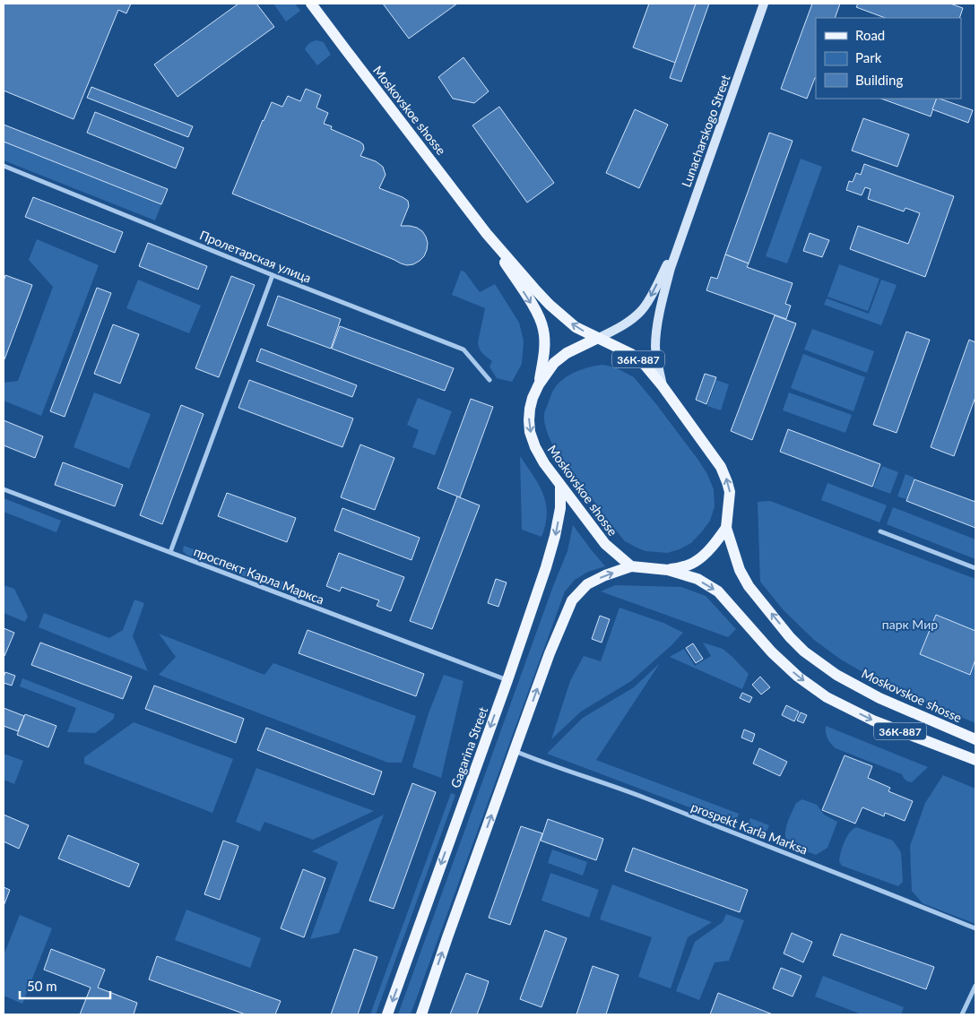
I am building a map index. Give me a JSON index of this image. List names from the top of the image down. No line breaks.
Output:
{"streets":{"main road":["Moskovskoe shosse","Lunacharskogo Street","36К-887","Gagarina Street"],"street":["Пролетарская улица","проспект Карла Маркса","prospekt Karla Marksa"]},"crossings":[["Moskovskoe shosse","Lunacharskogo Street"],["Moskovskoe shosse","36К-887"],["Moskovskoe shosse","Gagarina Street"],["проспект Карла Маркса","Gagarina Street"]],"parks":["парк Мир"],"legend":["Road","Park","Building"],"scale_bar":"50 m"}
